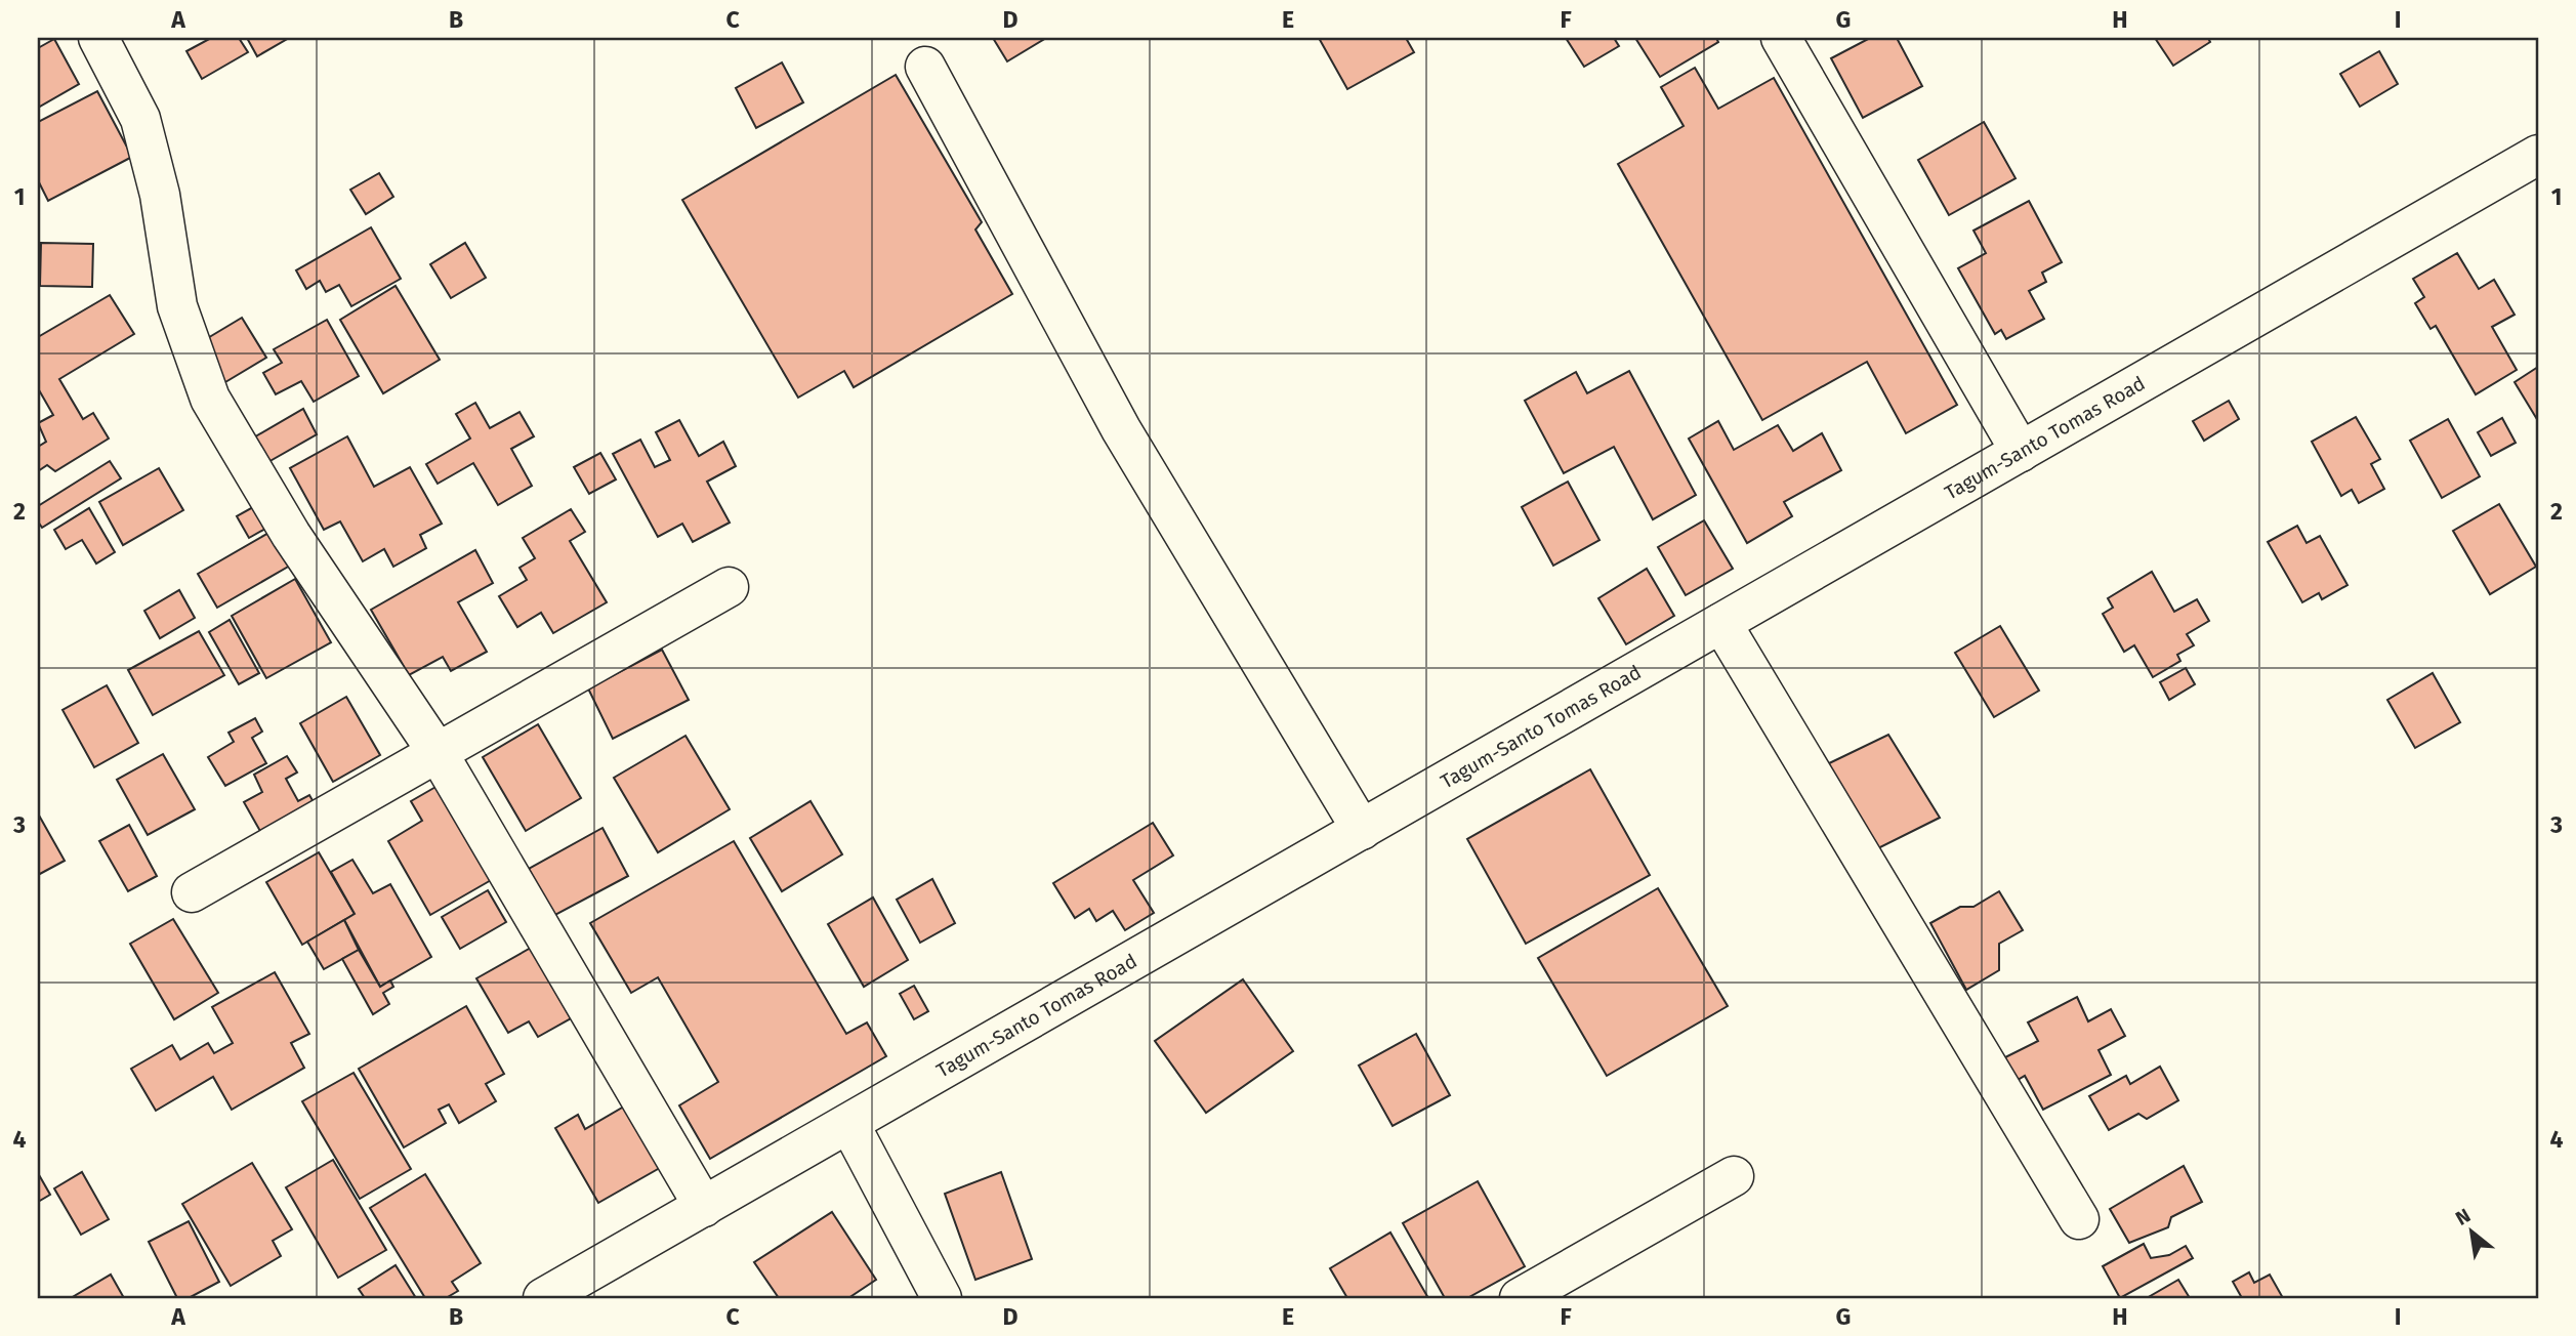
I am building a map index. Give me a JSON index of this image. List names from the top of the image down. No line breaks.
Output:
{"streets":{"street":["Tagum-Santo Tomas Road"]},"north":"top left","grid":{"columns":["A","B","C","D","E","F","G","H","I"],"rows":["1","2","3","4"]}}
